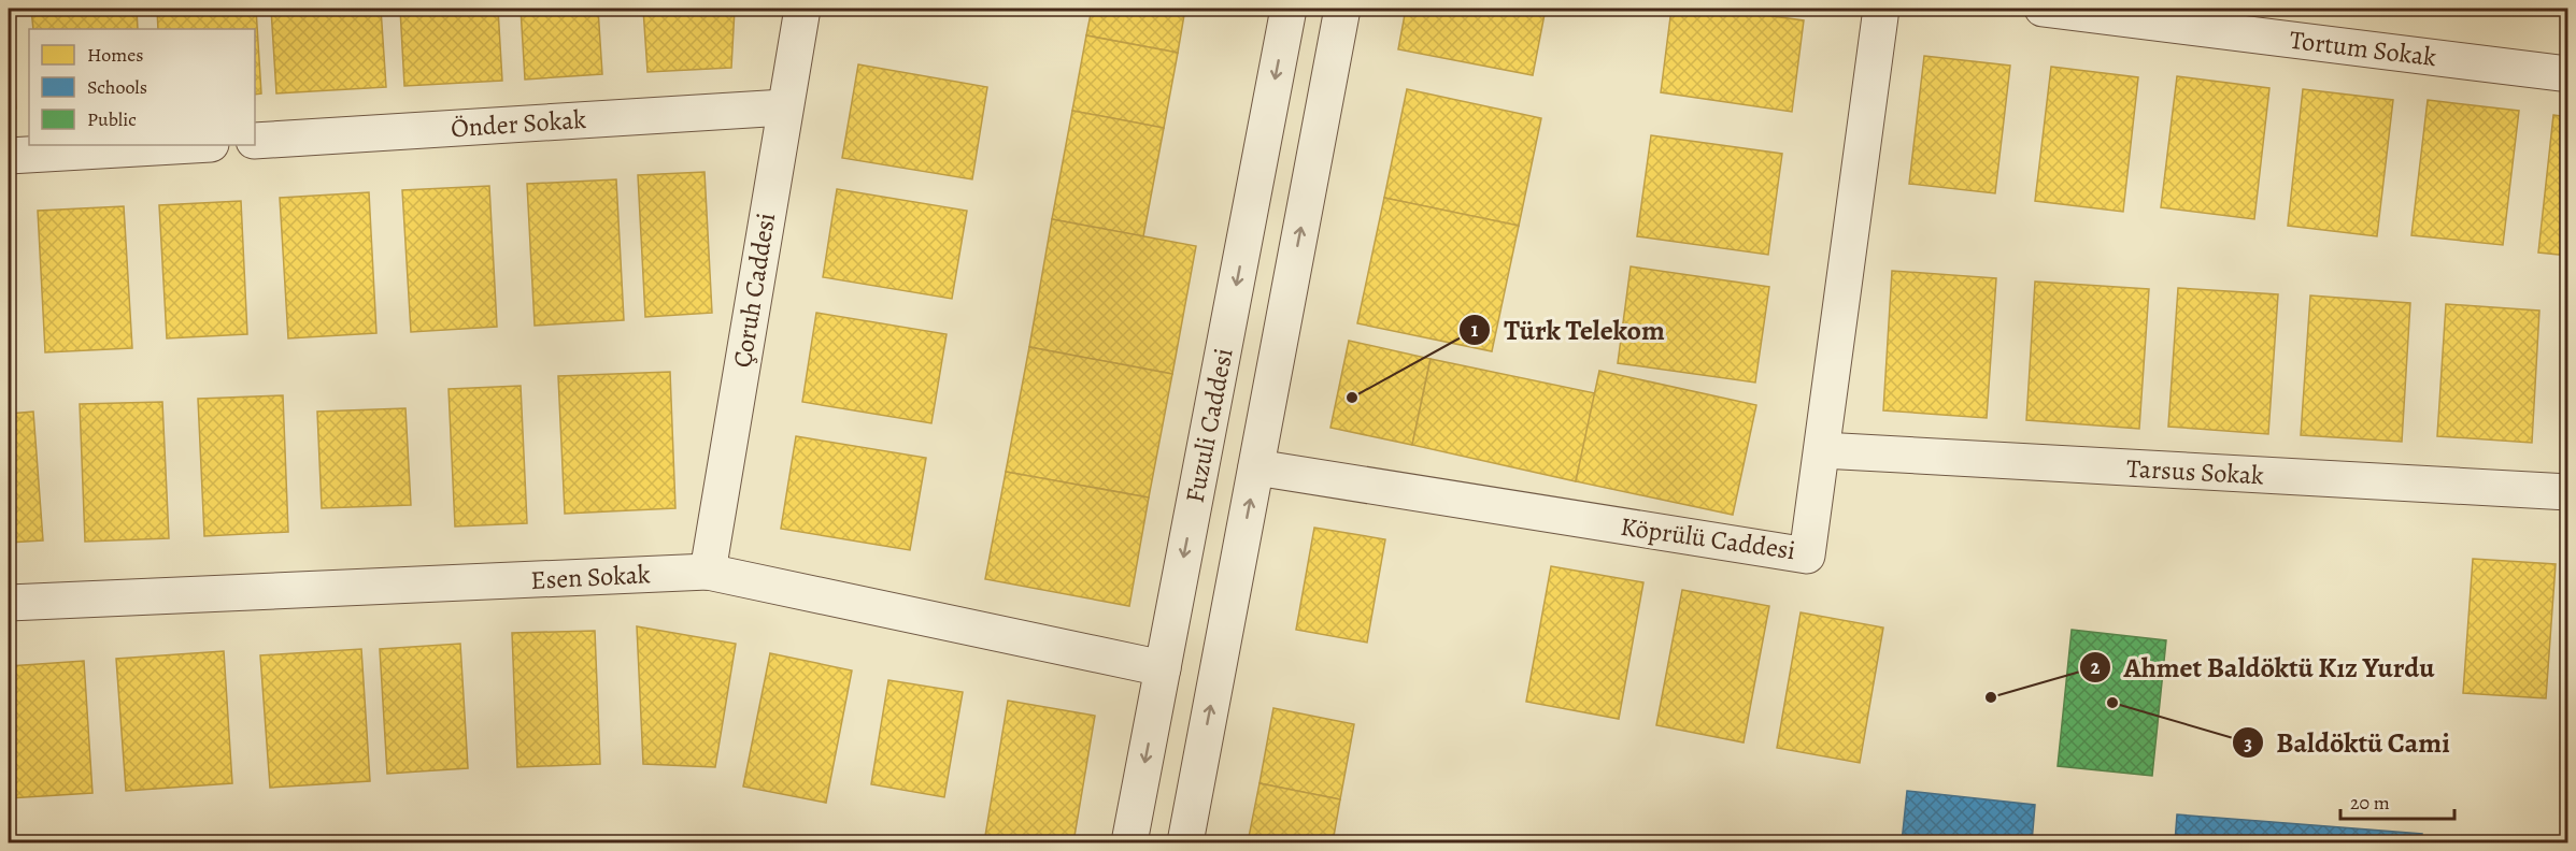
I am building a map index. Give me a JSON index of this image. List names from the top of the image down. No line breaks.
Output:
{"streets":{"street":["Tortum Sokak","Önder Sokak","Çoruh Caddesi","Fuzuli Caddesi","Tarsus Sokak","Köprülü Caddesi","Esen Sokak"]},"crossings":[["Önder Sokak","Çoruh Caddesi"],["Çoruh Caddesi","Esen Sokak"],["Fuzuli Caddesi","Köprülü Caddesi"],["Fuzuli Caddesi","Esen Sokak"],["Tarsus Sokak","Köprülü Caddesi"]],"places":["Türk Telekom","Ahmet Baldöktü Kız Yurdu","Baldöktü Cami"],"legend":["Homes","Schools","Public"],"scale_bar":"20 m"}
